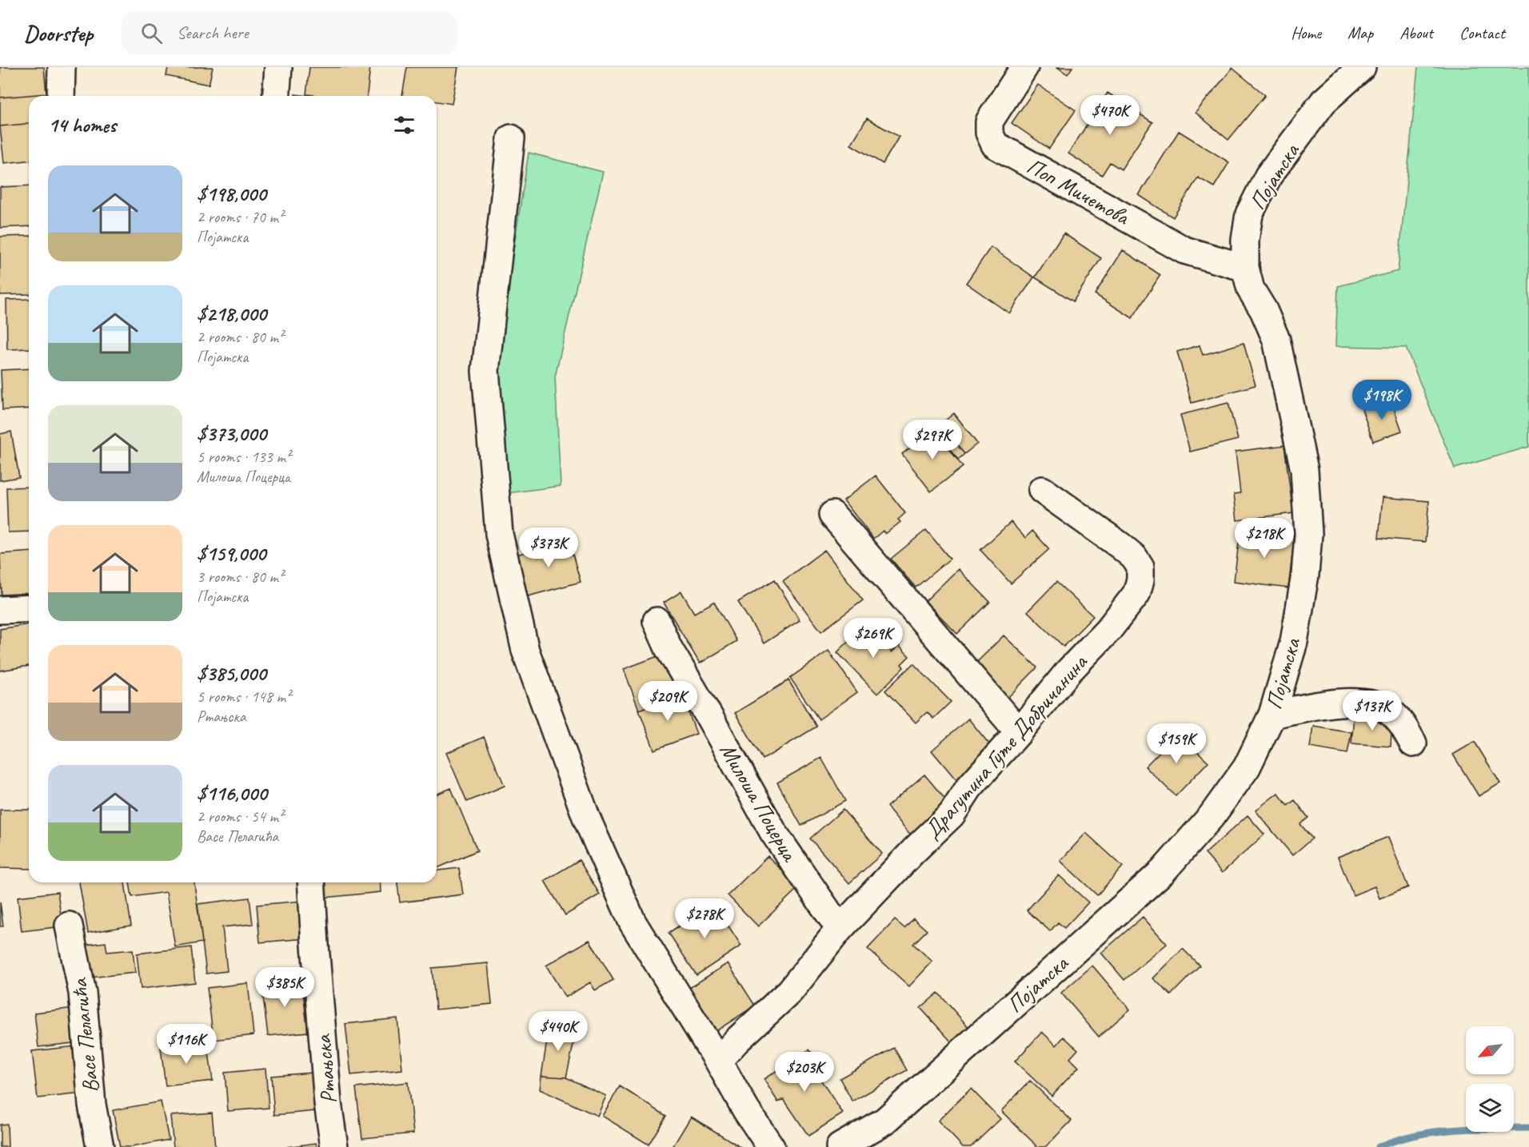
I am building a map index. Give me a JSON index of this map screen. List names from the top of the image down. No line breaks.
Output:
{"streets":{"street":["Појатска","Поп Мичетова","Драгутина Гуте Добричанина","Милоша Поцерца","Васе Пелагића","Ртањска"]},"crossings":[["Појатска","Поп Мичетова"],["Драгутина Гуте Добричанина","Милоша Поцерца"]],"north":"bottom left","page":{"header":"Doorstep","search":"Search here","nav":["Home","Map","About","Contact"],"price":["$470K","$198K","$297K","$218K","$373K","$269K","$209K","$137K","$159K","$278K","$385K","$440K","$116K","$203K"],"heading":"14 homes","list":[{"name":"$198,000","note":"2 rooms · 70 m² · Појатска"},{"name":"$218,000","note":"2 rooms · 80 m² · Појатска"},{"name":"$373,000","note":"5 rooms · 133 m² · Милоша Поцерца"},{"name":"$159,000","note":"3 rooms · 80 m² · Појатска"},{"name":"$385,000","note":"5 rooms · 148 m² · Ртањска"},{"name":"$116,000","note":"2 rooms · 54 m² · Васе Пелагића"}]}}
